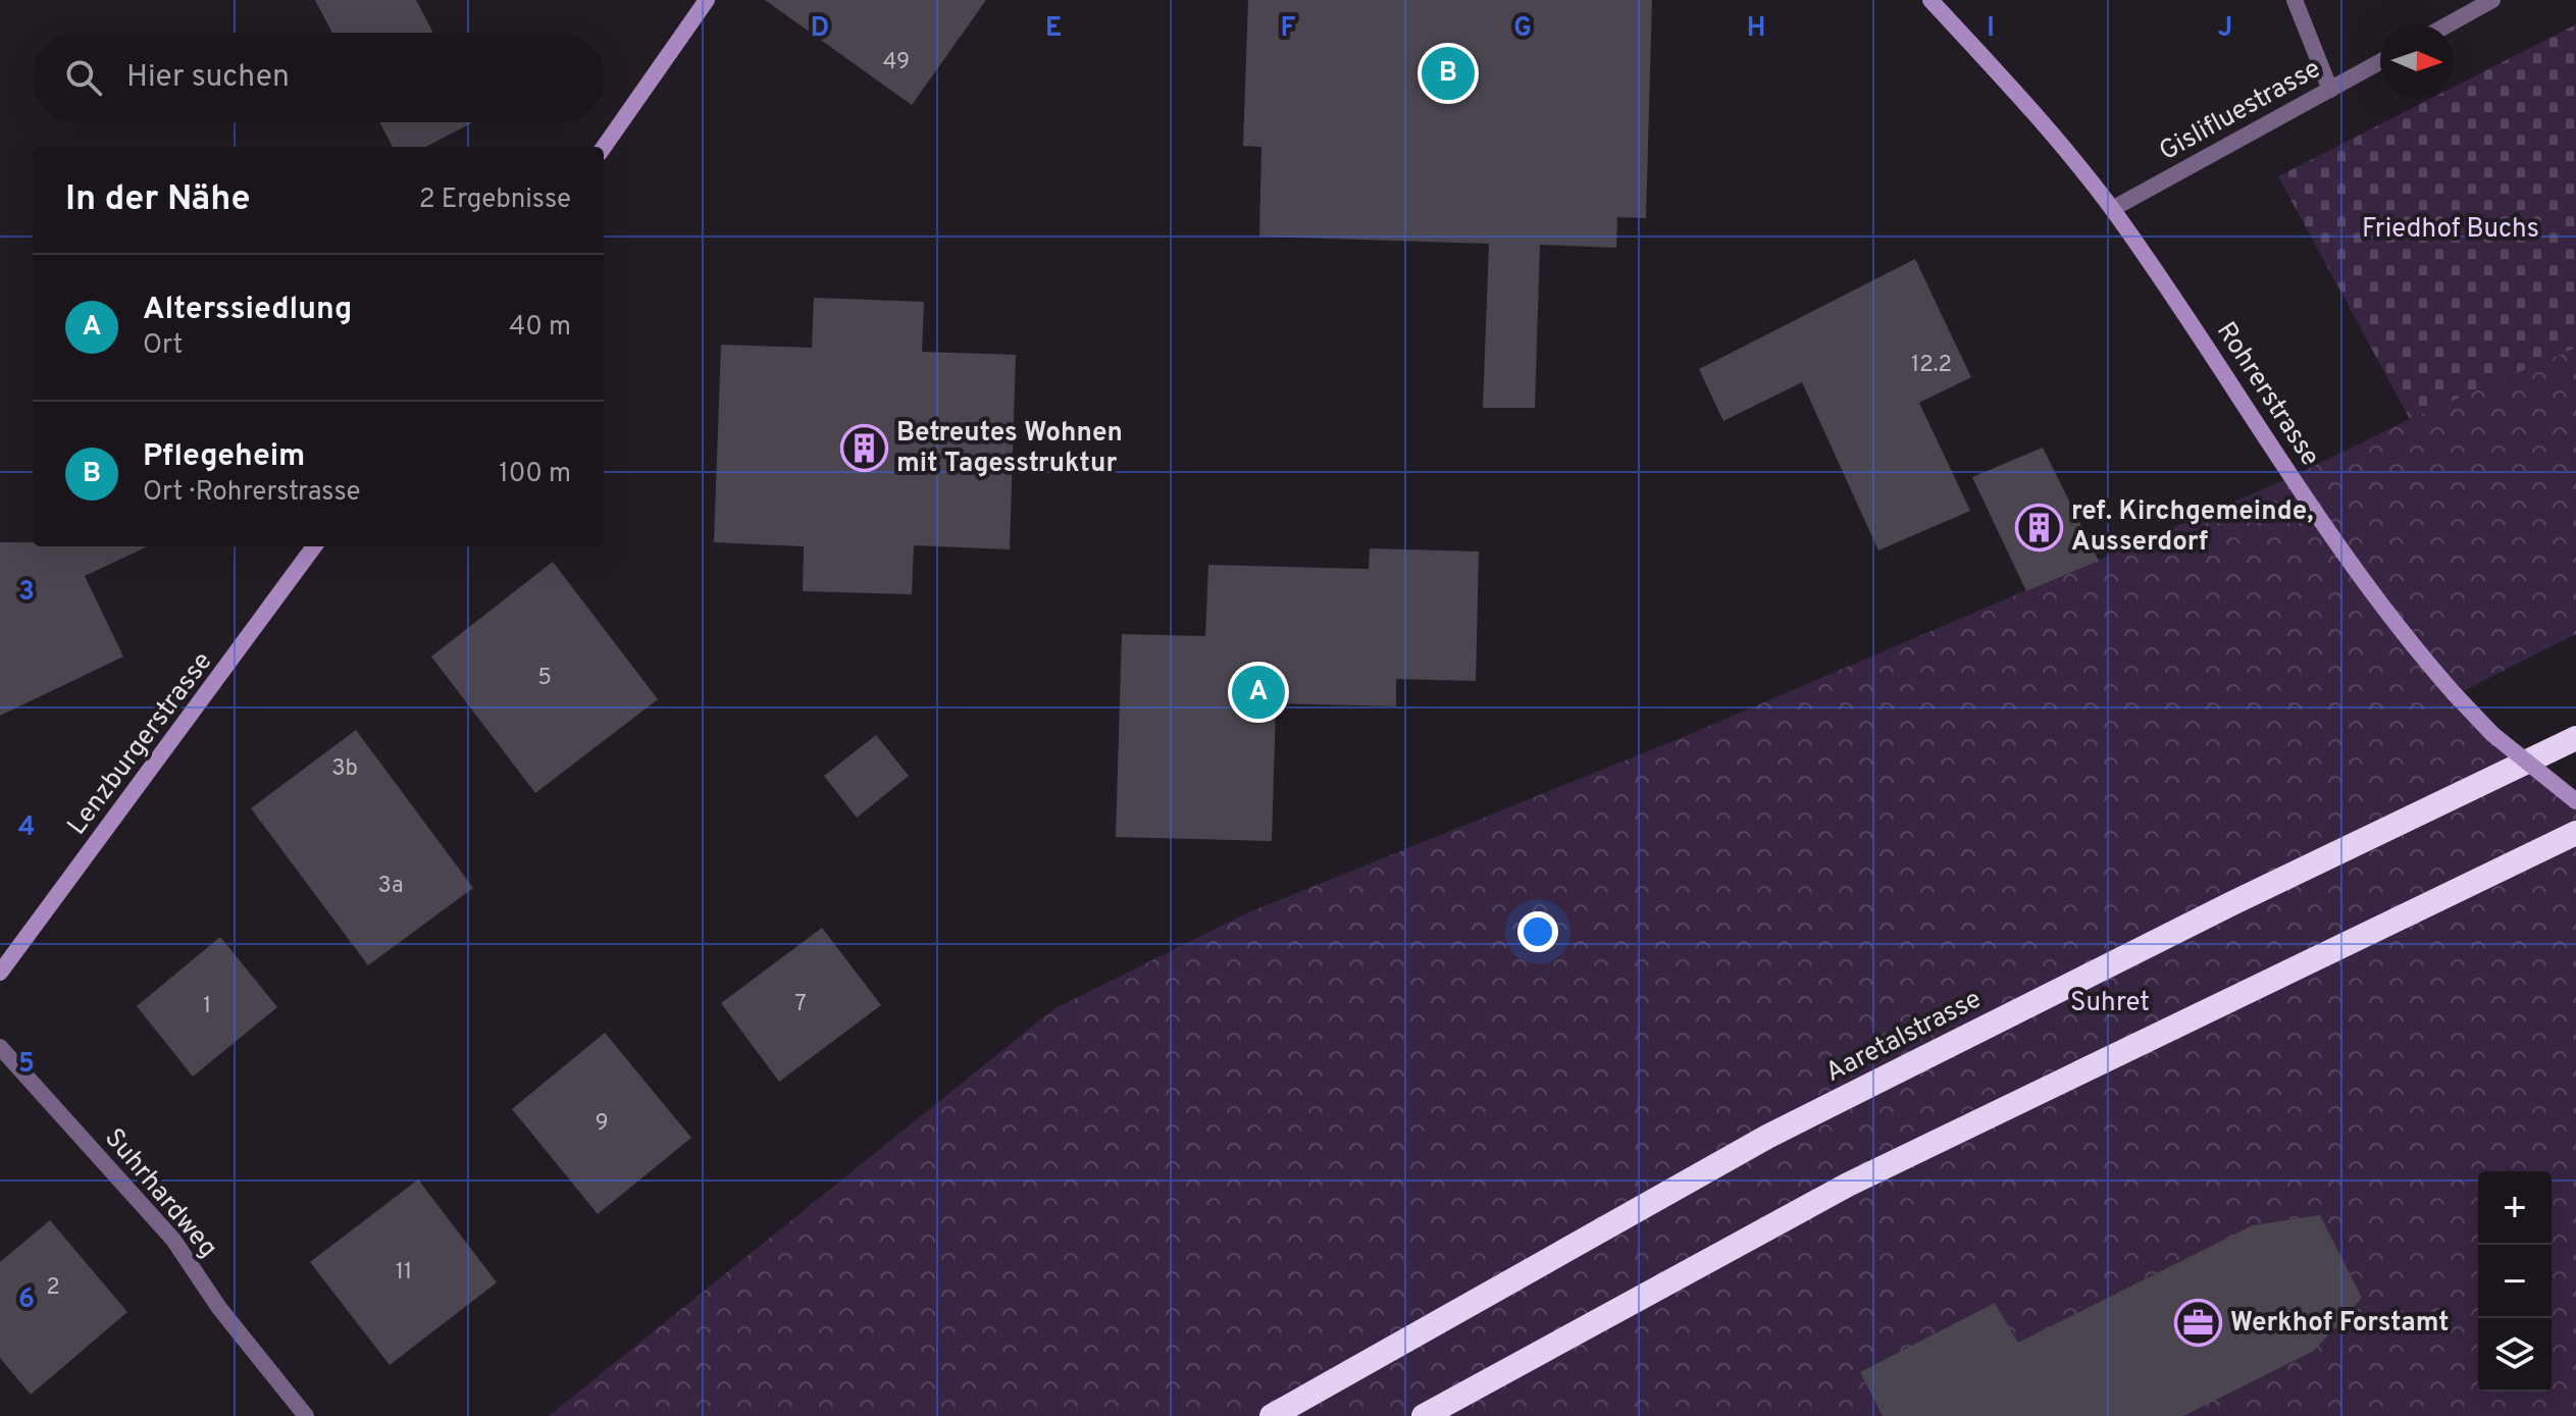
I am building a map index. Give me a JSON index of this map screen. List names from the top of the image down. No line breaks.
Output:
{"streets":{"highway":["Aaretalstrasse"],"main road":["Rohrerstrasse","Lenzburgerstrasse"],"street":["Gislifluestrasse","Suhrhardweg"]},"crossings":[["Gislifluestrasse","Rohrerstrasse"]],"parks":["Friedhof Buchs","Suhret"],"places":{"building":["Betreutes Wohnen mit Tagesstruktur","ref. Kirchgemeinde, Ausserdorf"],"office":["Werkhof Forstamt"]},"house_numbers":["49","12.2","5","3b","3a","7","1","9","11","2"],"north":"right","page":{"search":"Hier suchen","pins":["B","A"],"heading":["In der Nähe","2 Ergebnisse"],"list":[{"mark":"A","name":"Alterssiedlung","note":"Ort","value":"40 m"},{"mark":"B","name":"Pflegeheim","note":"Ort · Rohrerstrasse","value":"100 m"}],"map_buttons":["+","−"]},"grid":{"columns":["D","E","F","G","H","I","J"],"rows":["3","4","5","6"]}}
